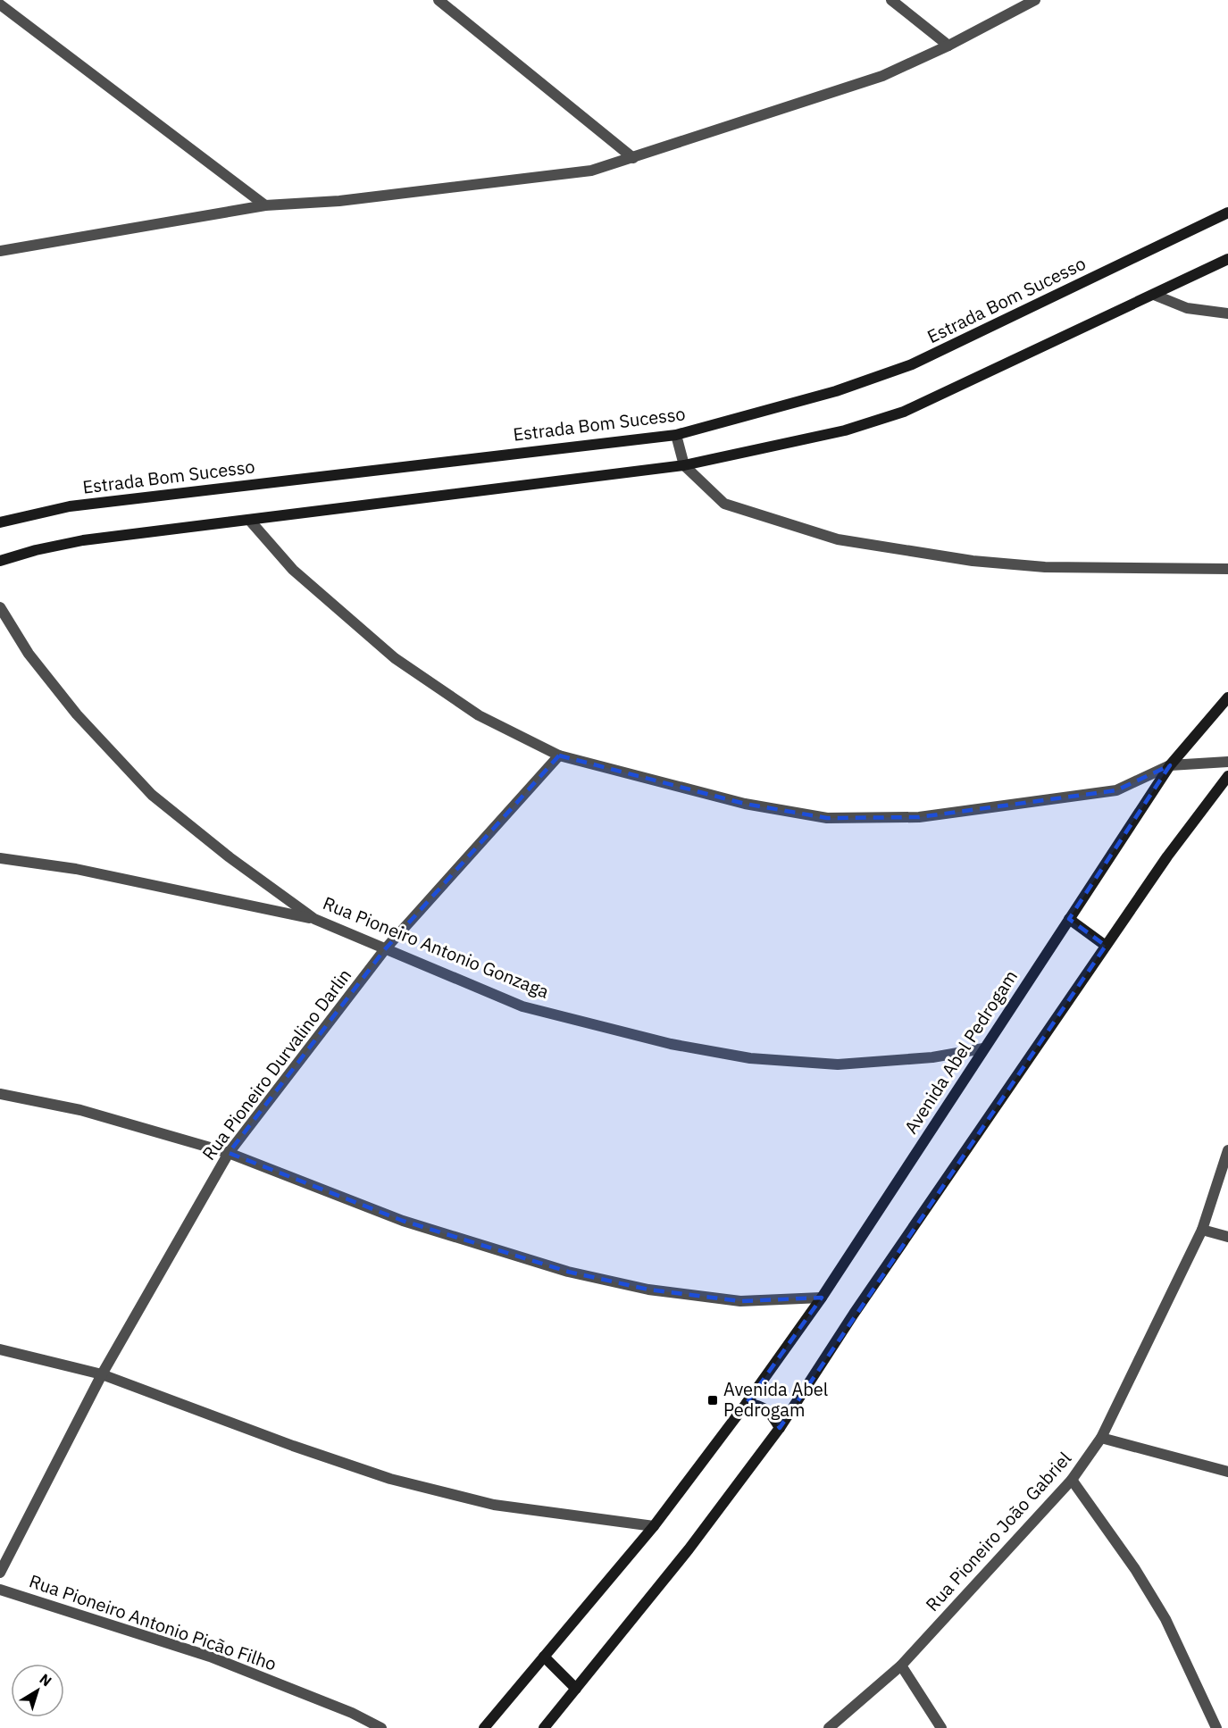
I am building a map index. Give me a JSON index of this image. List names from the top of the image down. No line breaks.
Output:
{"streets":{"street":["Estrada Bom Sucesso","Rua Pioneiro Antonio Gonzaga","Avenida Abel Pedrogam","Rua Pioneiro Durvalino Darlin","Rua Pioneiro João Gabriel","Rua Pioneiro Antonio Picão Filho"]},"crossings":[["Rua Pioneiro Antonio Gonzaga","Avenida Abel Pedrogam"],["Rua Pioneiro Antonio Gonzaga","Rua Pioneiro Durvalino Darlin"]],"places":{"transit":["Avenida Abel Pedrogam"]},"north":"top right"}
